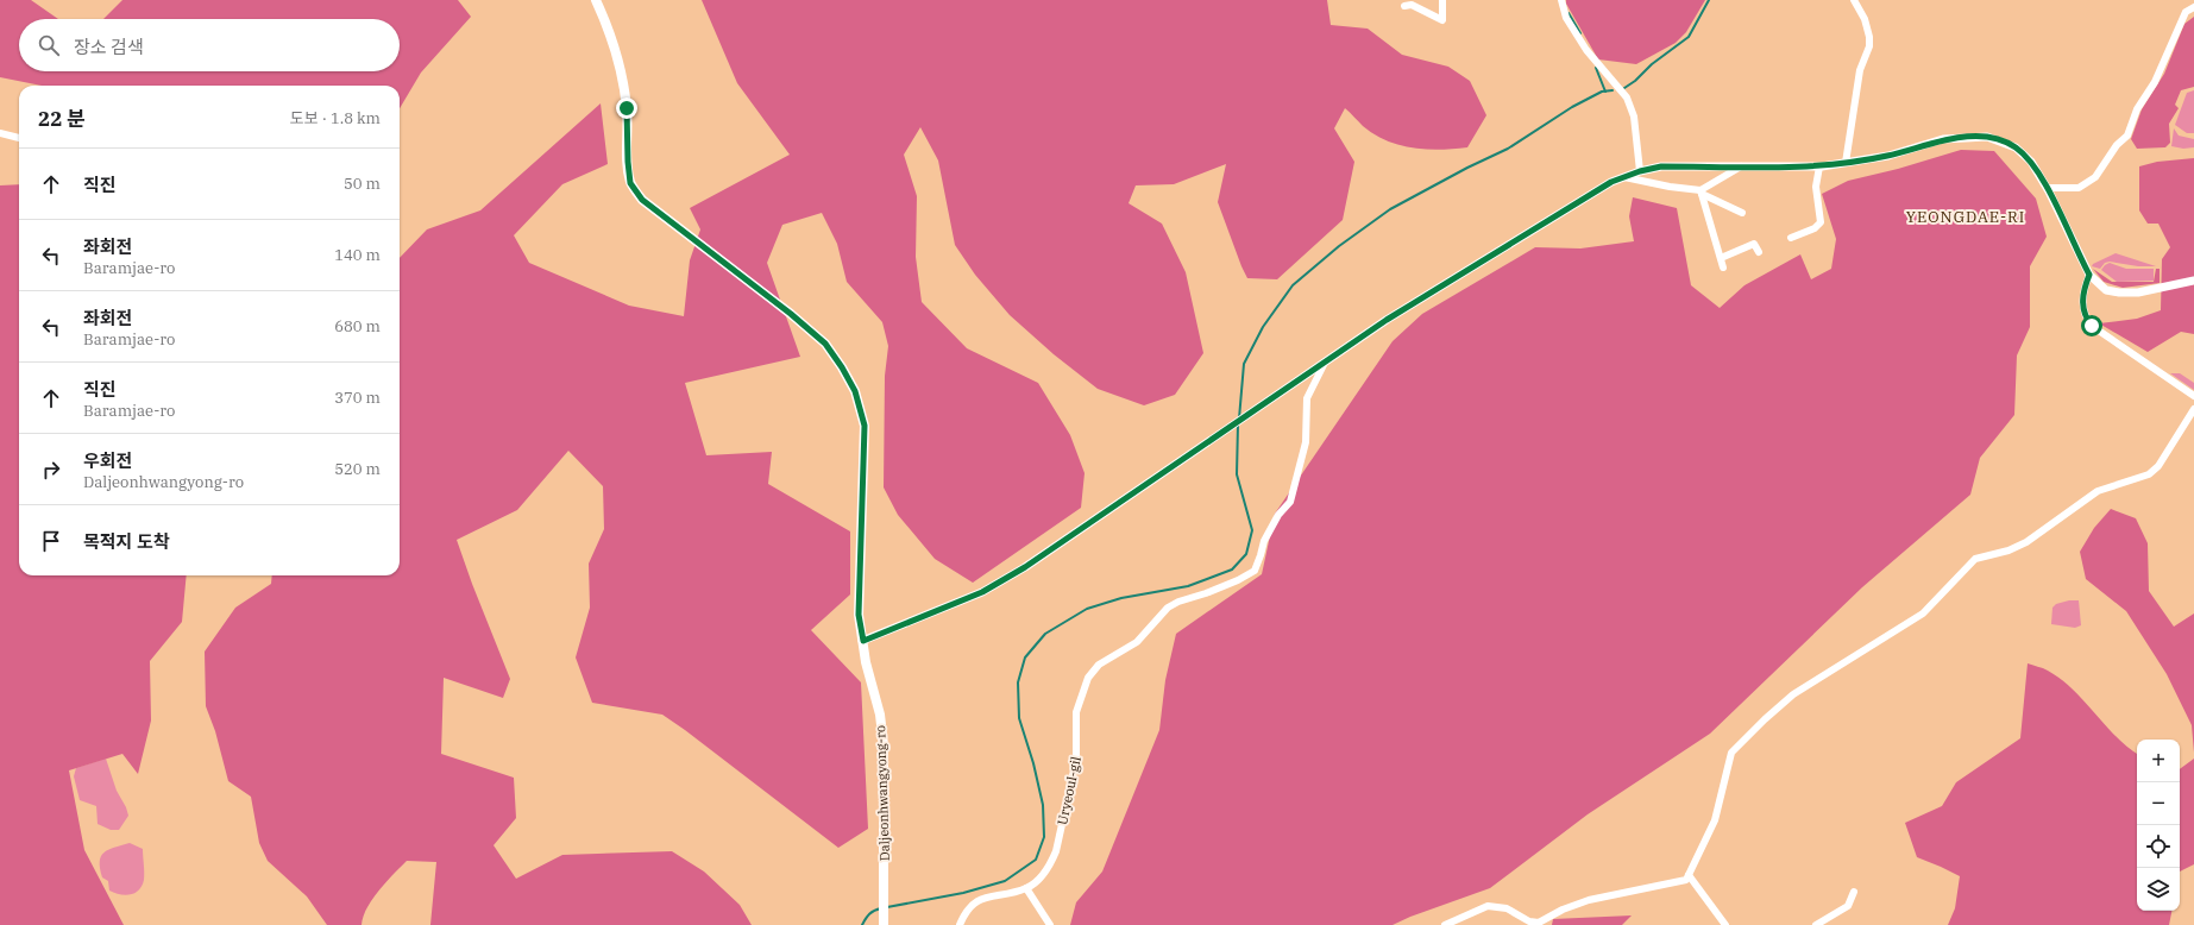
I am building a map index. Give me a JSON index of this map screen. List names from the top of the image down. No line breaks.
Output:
{"streets":{"main road":["Daljeonhwangyong-ro"],"street":["Uryeoul-gil"]},"districts":["YEONGDAE-RI"],"page":{"search":"장소 검색","heading":["22 분","도보 · 1.8 km"],"list":[["직진","50 m"],["좌회전","Baramjae-ro","140 m"],["좌회전","Baramjae-ro","680 m"],["직진","Baramjae-ro","370 m"],["우회전","Daljeonhwangyong-ro","520 m"],"목적지 도착"],"map_buttons":["+","−"]}}
